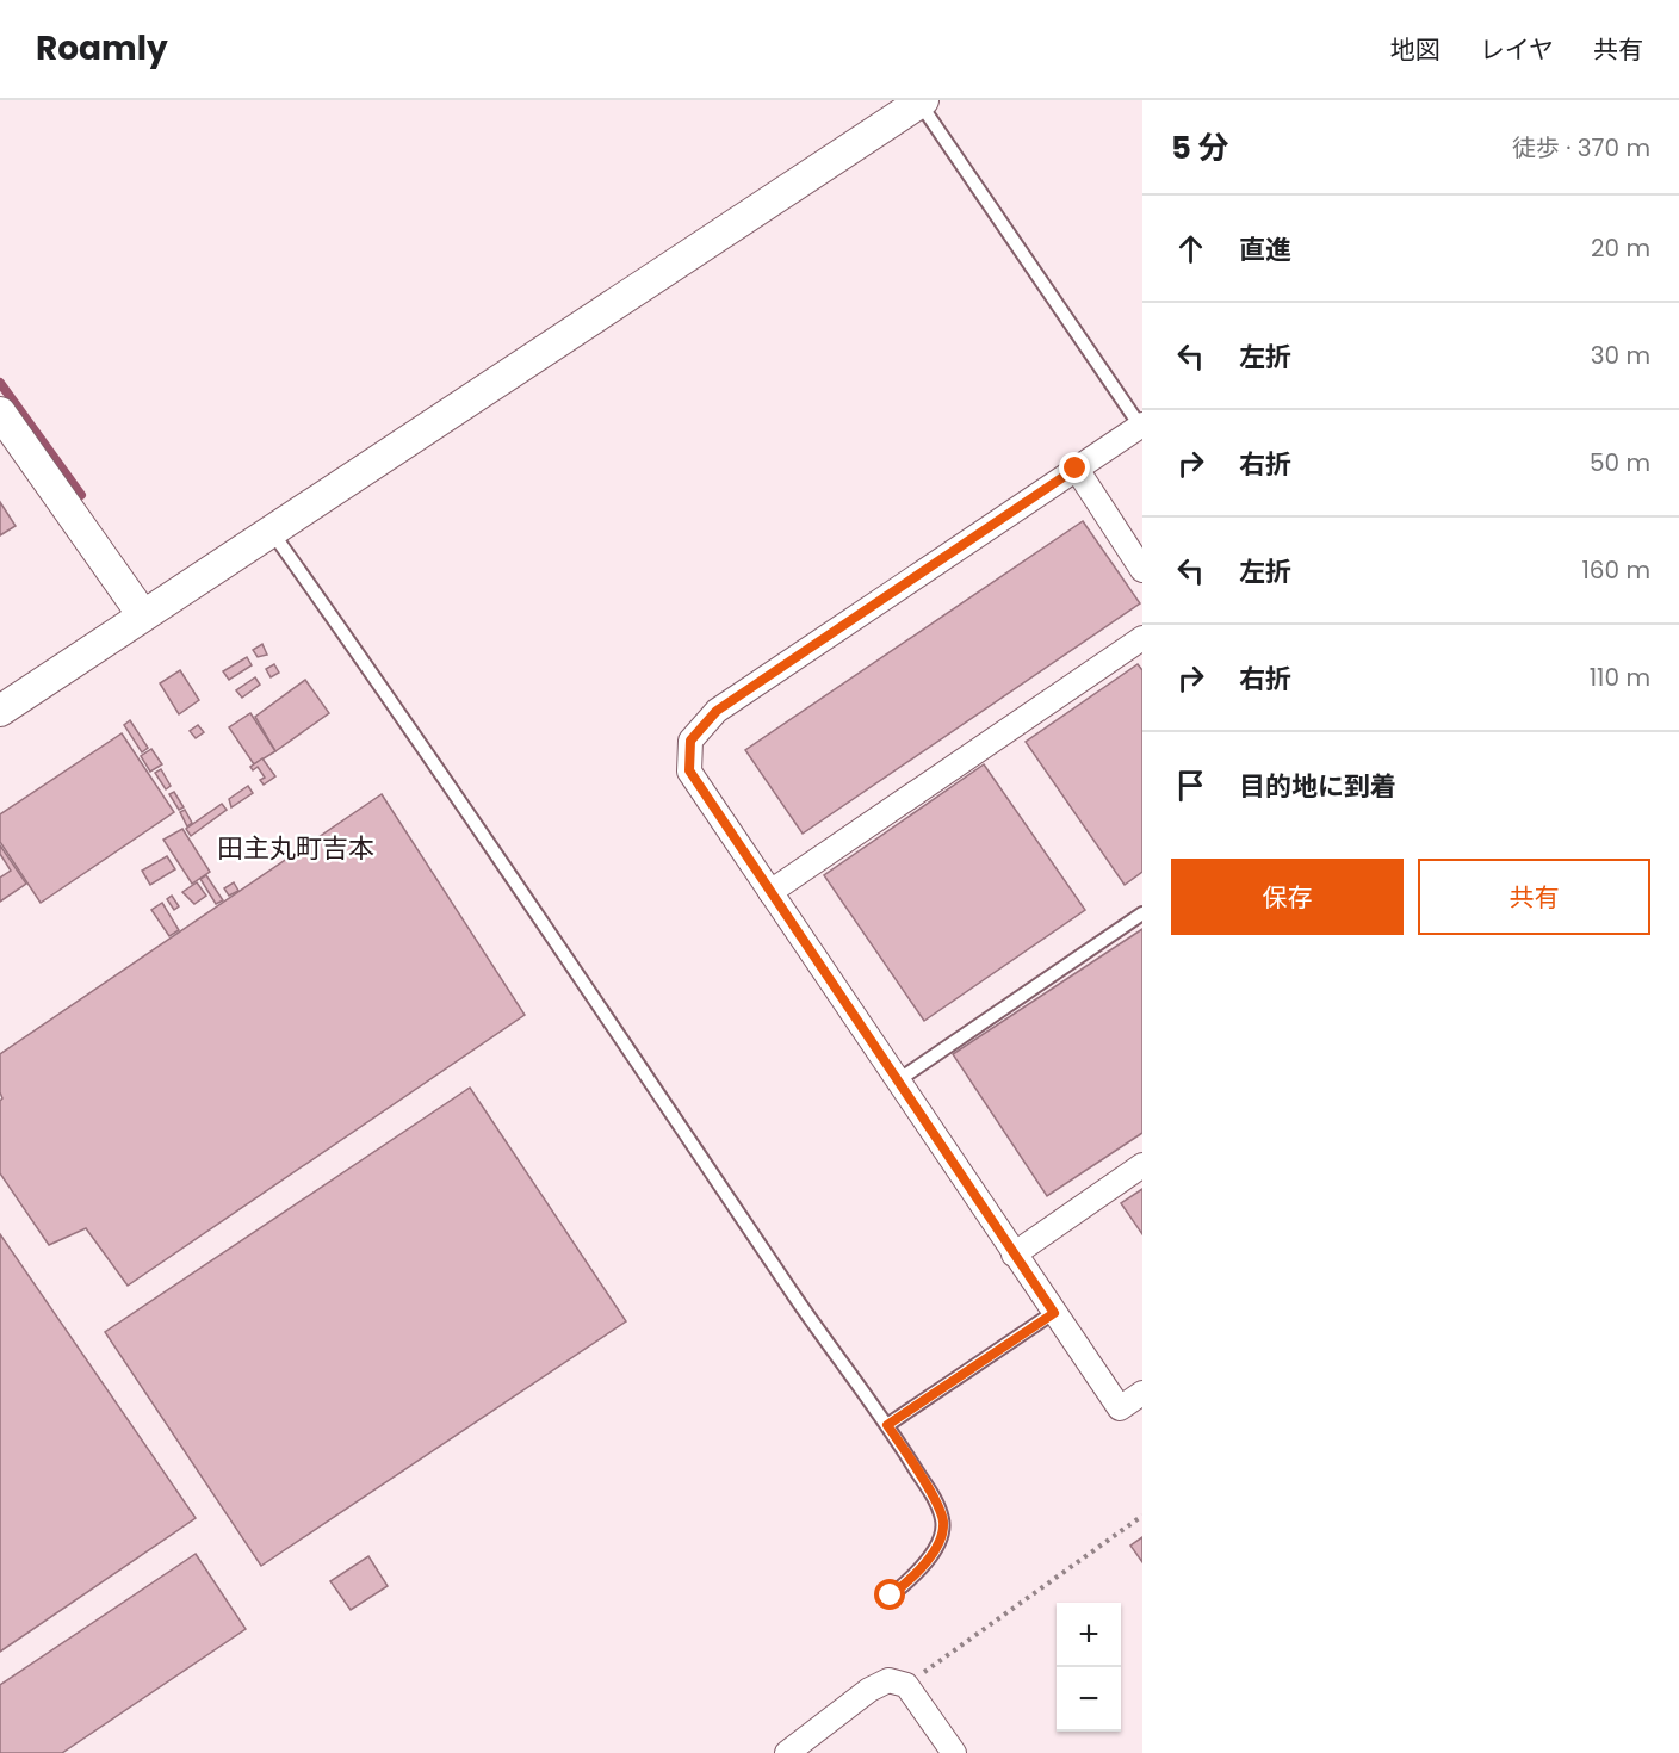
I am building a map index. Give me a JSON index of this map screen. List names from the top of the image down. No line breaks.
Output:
{"districts":["田主丸町吉本"],"page":{"header":"Roamly","nav":["地図","レイヤ","共有"],"heading":["5 分","徒歩 · 370 m"],"list":[["直進","20 m"],["左折","30 m"],["右折","50 m"],["左折","160 m"],["右折","110 m"],"目的地に到着"],"buttons":["保存","共有"],"map_buttons":["+","−"]}}
